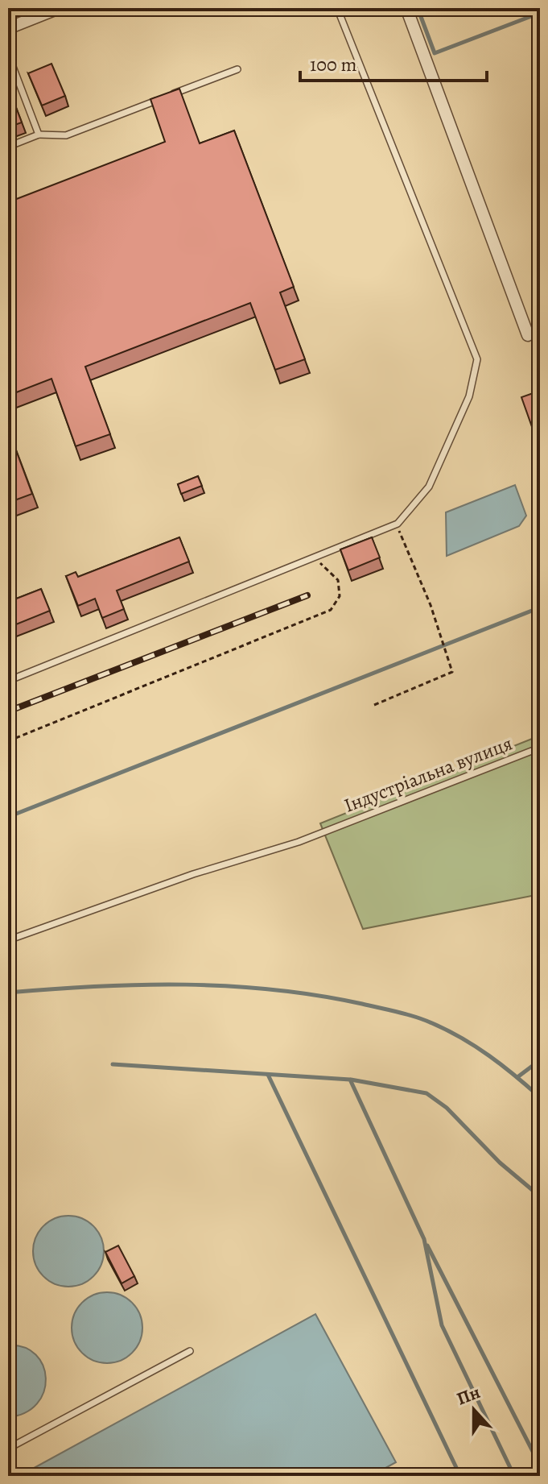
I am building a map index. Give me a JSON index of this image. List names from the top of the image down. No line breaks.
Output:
{"streets":{"lane":["Індустріальна вулиця"]},"scale_bar":"100 m","north":"top"}
